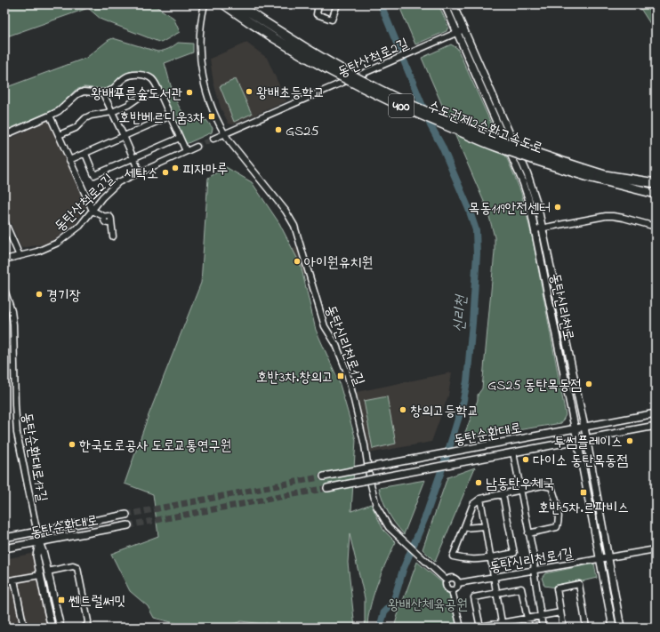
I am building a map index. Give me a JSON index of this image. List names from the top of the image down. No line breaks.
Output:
{"streets":{"highway":["400","수도권제2순환고속도로"],"main road":["동탄신리천로","동탄순환대로"],"street":["동탄산척로2길","동탄신리천로1길","동탄순환대로17길"]},"crossings":[["동탄산척로2길","동탄신리천로"],["동탄산척로2길","동탄신리천로1길"],["동탄신리천로","동탄신리천로1길"],["동탄신리천로","동탄순환대로"],["동탄순환대로","동탄순환대로17길"]],"water":["신리천"],"parks":["왕배산체육공원"],"places":{"other":["왕배초등학교","왕배푸른숲도서관","GS25","피자마루","세탁소","목동119안전센터","아이원유치원","경기장","GS25 동탄목동점","창의고등학교","투썸플레이스","한국도로공사 도로교통연구원","다이소 동탄목동점","남동탄우체국"],"transit":["호반베르디움3차","호반3차.창의고","호반5차.르파비스","쎈트럴써밋"]}}
